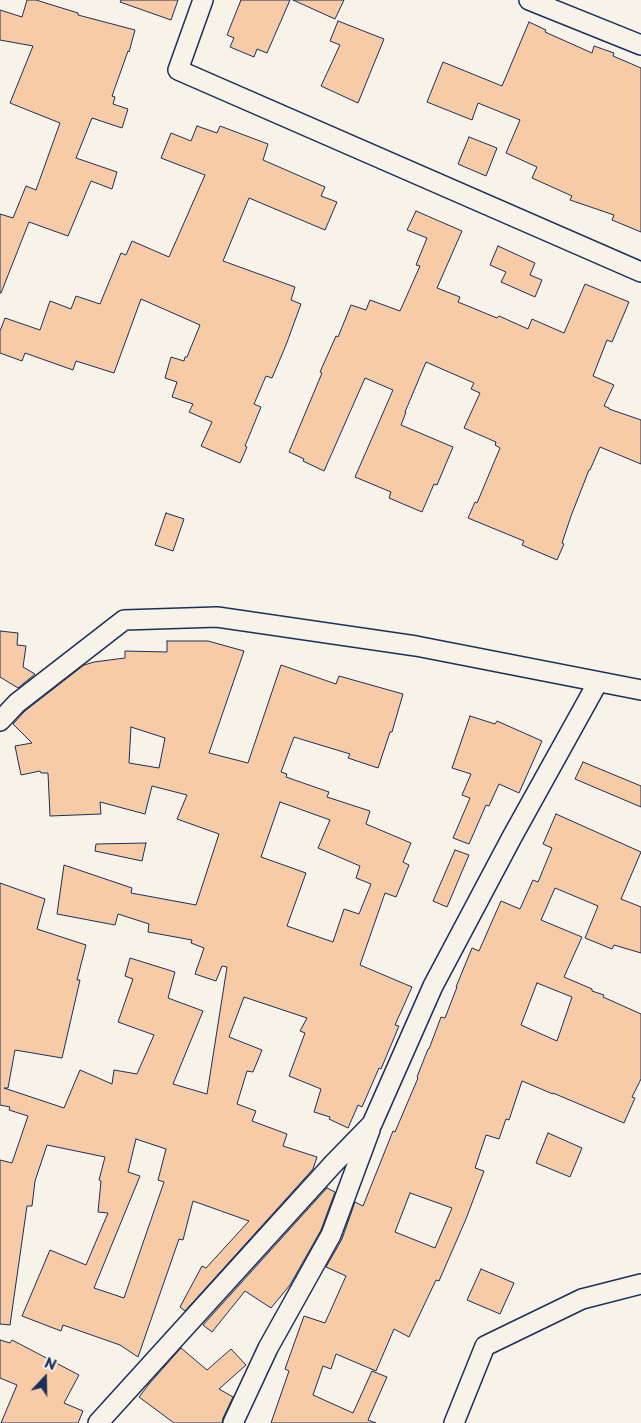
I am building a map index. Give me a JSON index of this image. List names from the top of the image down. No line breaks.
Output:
{"north":"top"}
